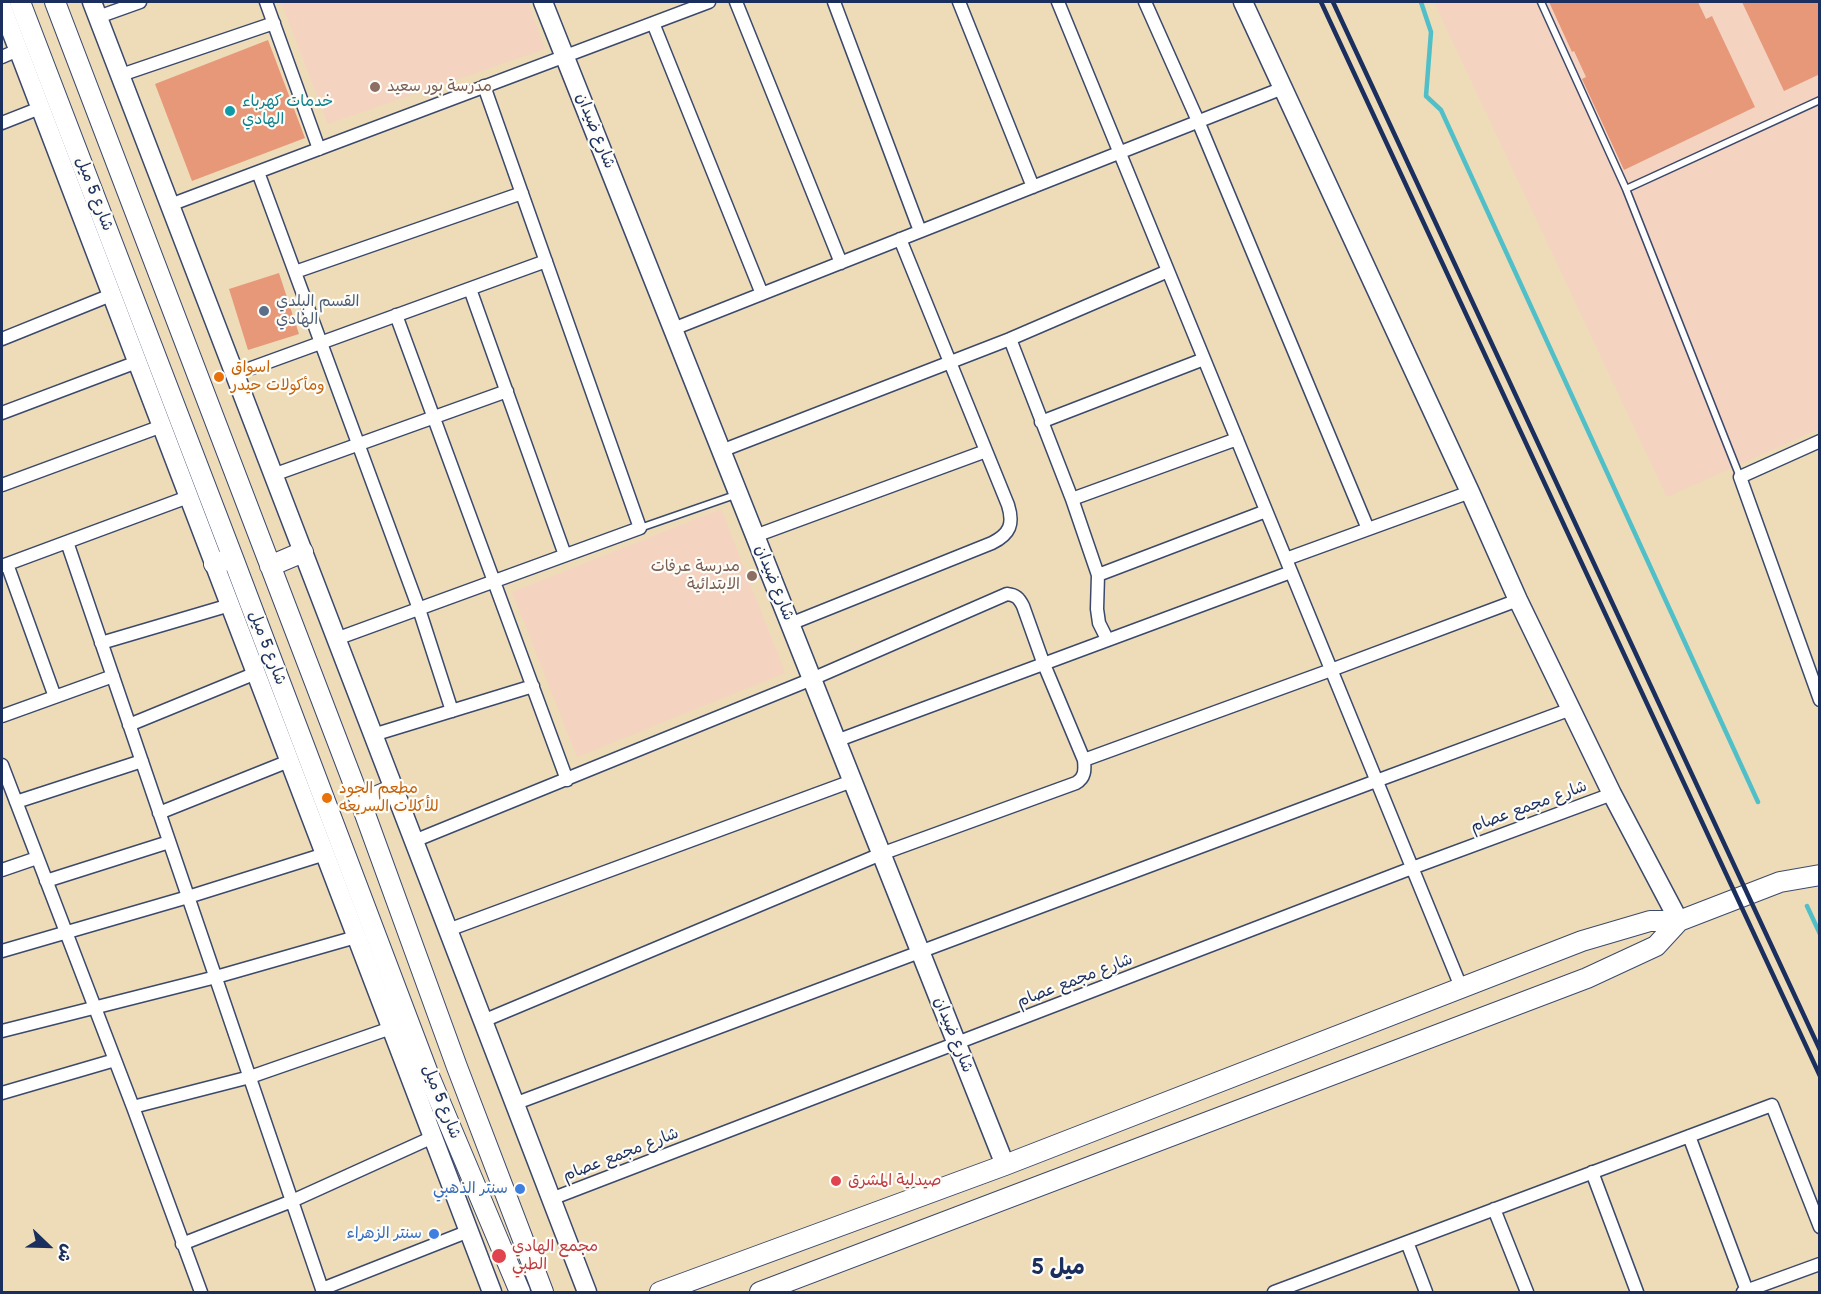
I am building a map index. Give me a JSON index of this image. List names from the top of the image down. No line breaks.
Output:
{"streets":{"main road":["شارع 5 ميل"],"street":["شارع ضيدان","شارع مجمع عصام"]},"crossings":[["شارع ضيدان","شارع مجمع عصام"]],"districts":["5 ميل"],"places":["مدرسة بور سعيد","خدمات كهرباء الهادي","القسم البلدي الهادي","اسواق ومأكولات حيدر","مدرسة عرفات الابتدائية","مطعم الجود للأكلات السريعه","صيدلية المشرق","سنتر الذهبي","سنتر الزهراء","مجمع الهادي الطبي"],"north":"bottom right"}
